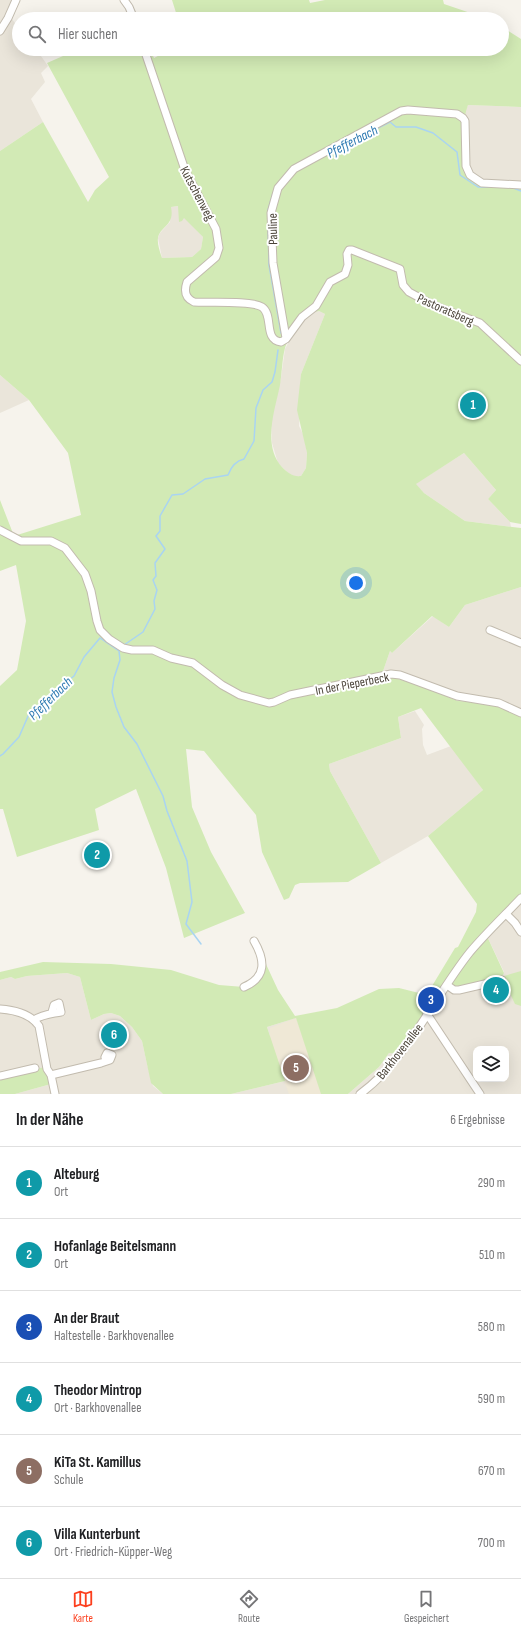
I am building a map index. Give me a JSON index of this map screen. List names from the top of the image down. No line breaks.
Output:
{"streets":{"street":["Kutschenweg","Pauline","Pastoratsberg","In der Pieperbeck","Barkhovenallee"]},"crossings":[["Kutschenweg","Pauline"],["Kutschenweg","Pastoratsberg"],["Pauline","Pastoratsberg"]],"water":["Pfefferbach"],"page":{"search":"Hier suchen","pins":["1","2","4","3","6","5"],"heading":["In der Nähe","6 Ergebnisse"],"list":[{"mark":"1","name":"Alteburg","note":"Ort","value":"290 m"},{"mark":"2","name":"Hofanlage Beitelsmann","note":"Ort","value":"510 m"},{"mark":"3","name":"An der Braut","note":"Haltestelle · Barkhovenallee","value":"580 m"},{"mark":"4","name":"Theodor Mintrop","note":"Ort · Barkhovenallee","value":"590 m"},{"mark":"5","name":"KiTa St. Kamillus","note":"Schule","value":"670 m"},{"mark":"6","name":"Villa Kunterbunt","note":"Ort · Friedrich-Küpper-Weg","value":"700 m"}],"nav":["Karte","Route","Gespeichert"]}}
